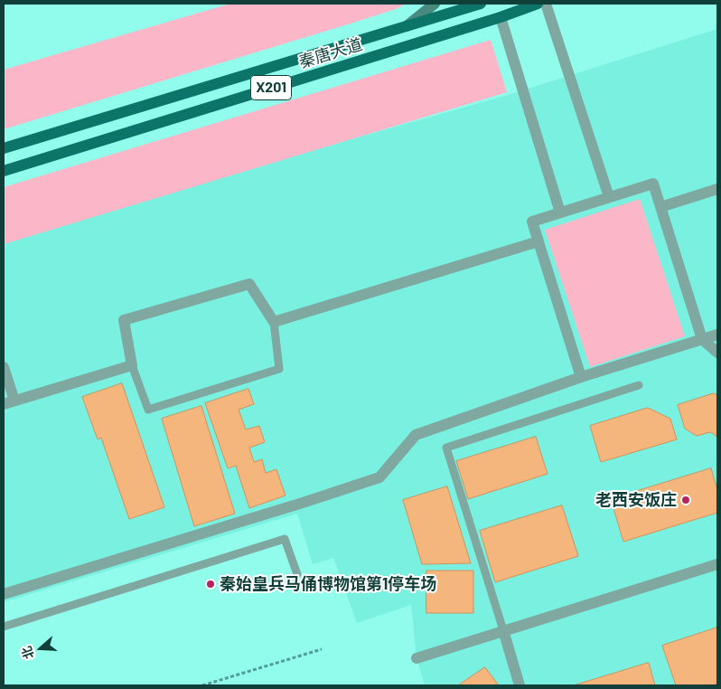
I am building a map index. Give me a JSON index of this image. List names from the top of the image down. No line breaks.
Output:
{"streets":{"main road":["秦唐大道","X201"]},"places":["老西安饭庄","秦始皇兵马俑博物馆第1停车场"],"north":"left"}
